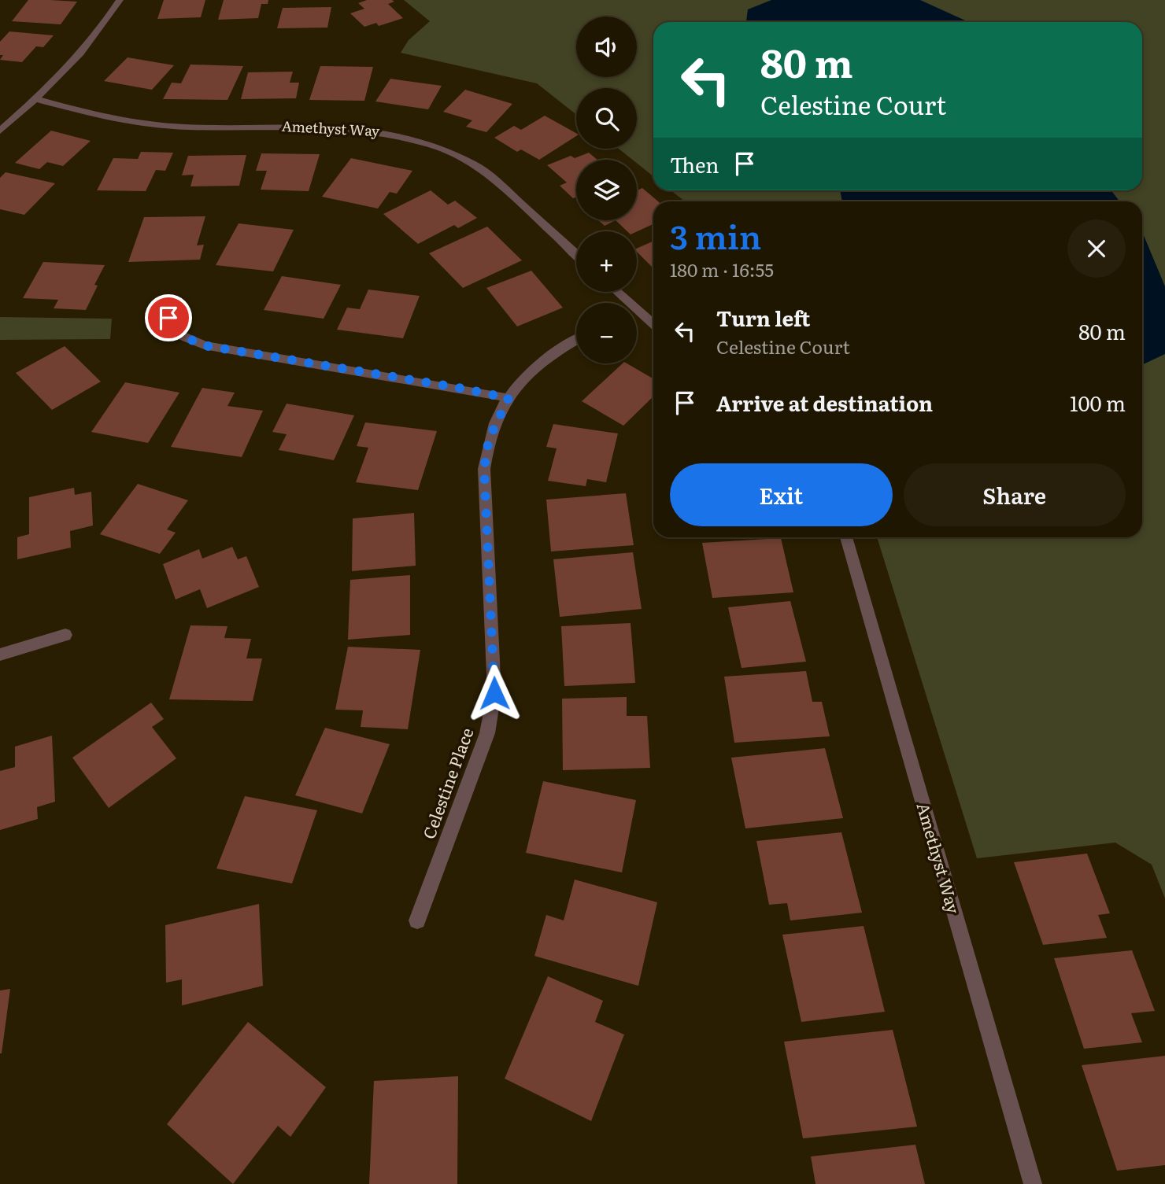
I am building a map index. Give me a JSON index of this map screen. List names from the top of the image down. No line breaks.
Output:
{"streets":{"street":["Amethyst Way","Celestine Place"]},"page":{"map_buttons":["+","−"],"turn":["80 m","Celestine Court"],"then":"Then","heading":["3 min","180 m · 16:55"],"list":[{"name":"Turn left","note":"Celestine Court","value":"80 m"},{"name":"Arrive at destination","value":"100 m"}],"buttons":["Exit","Share"]}}
